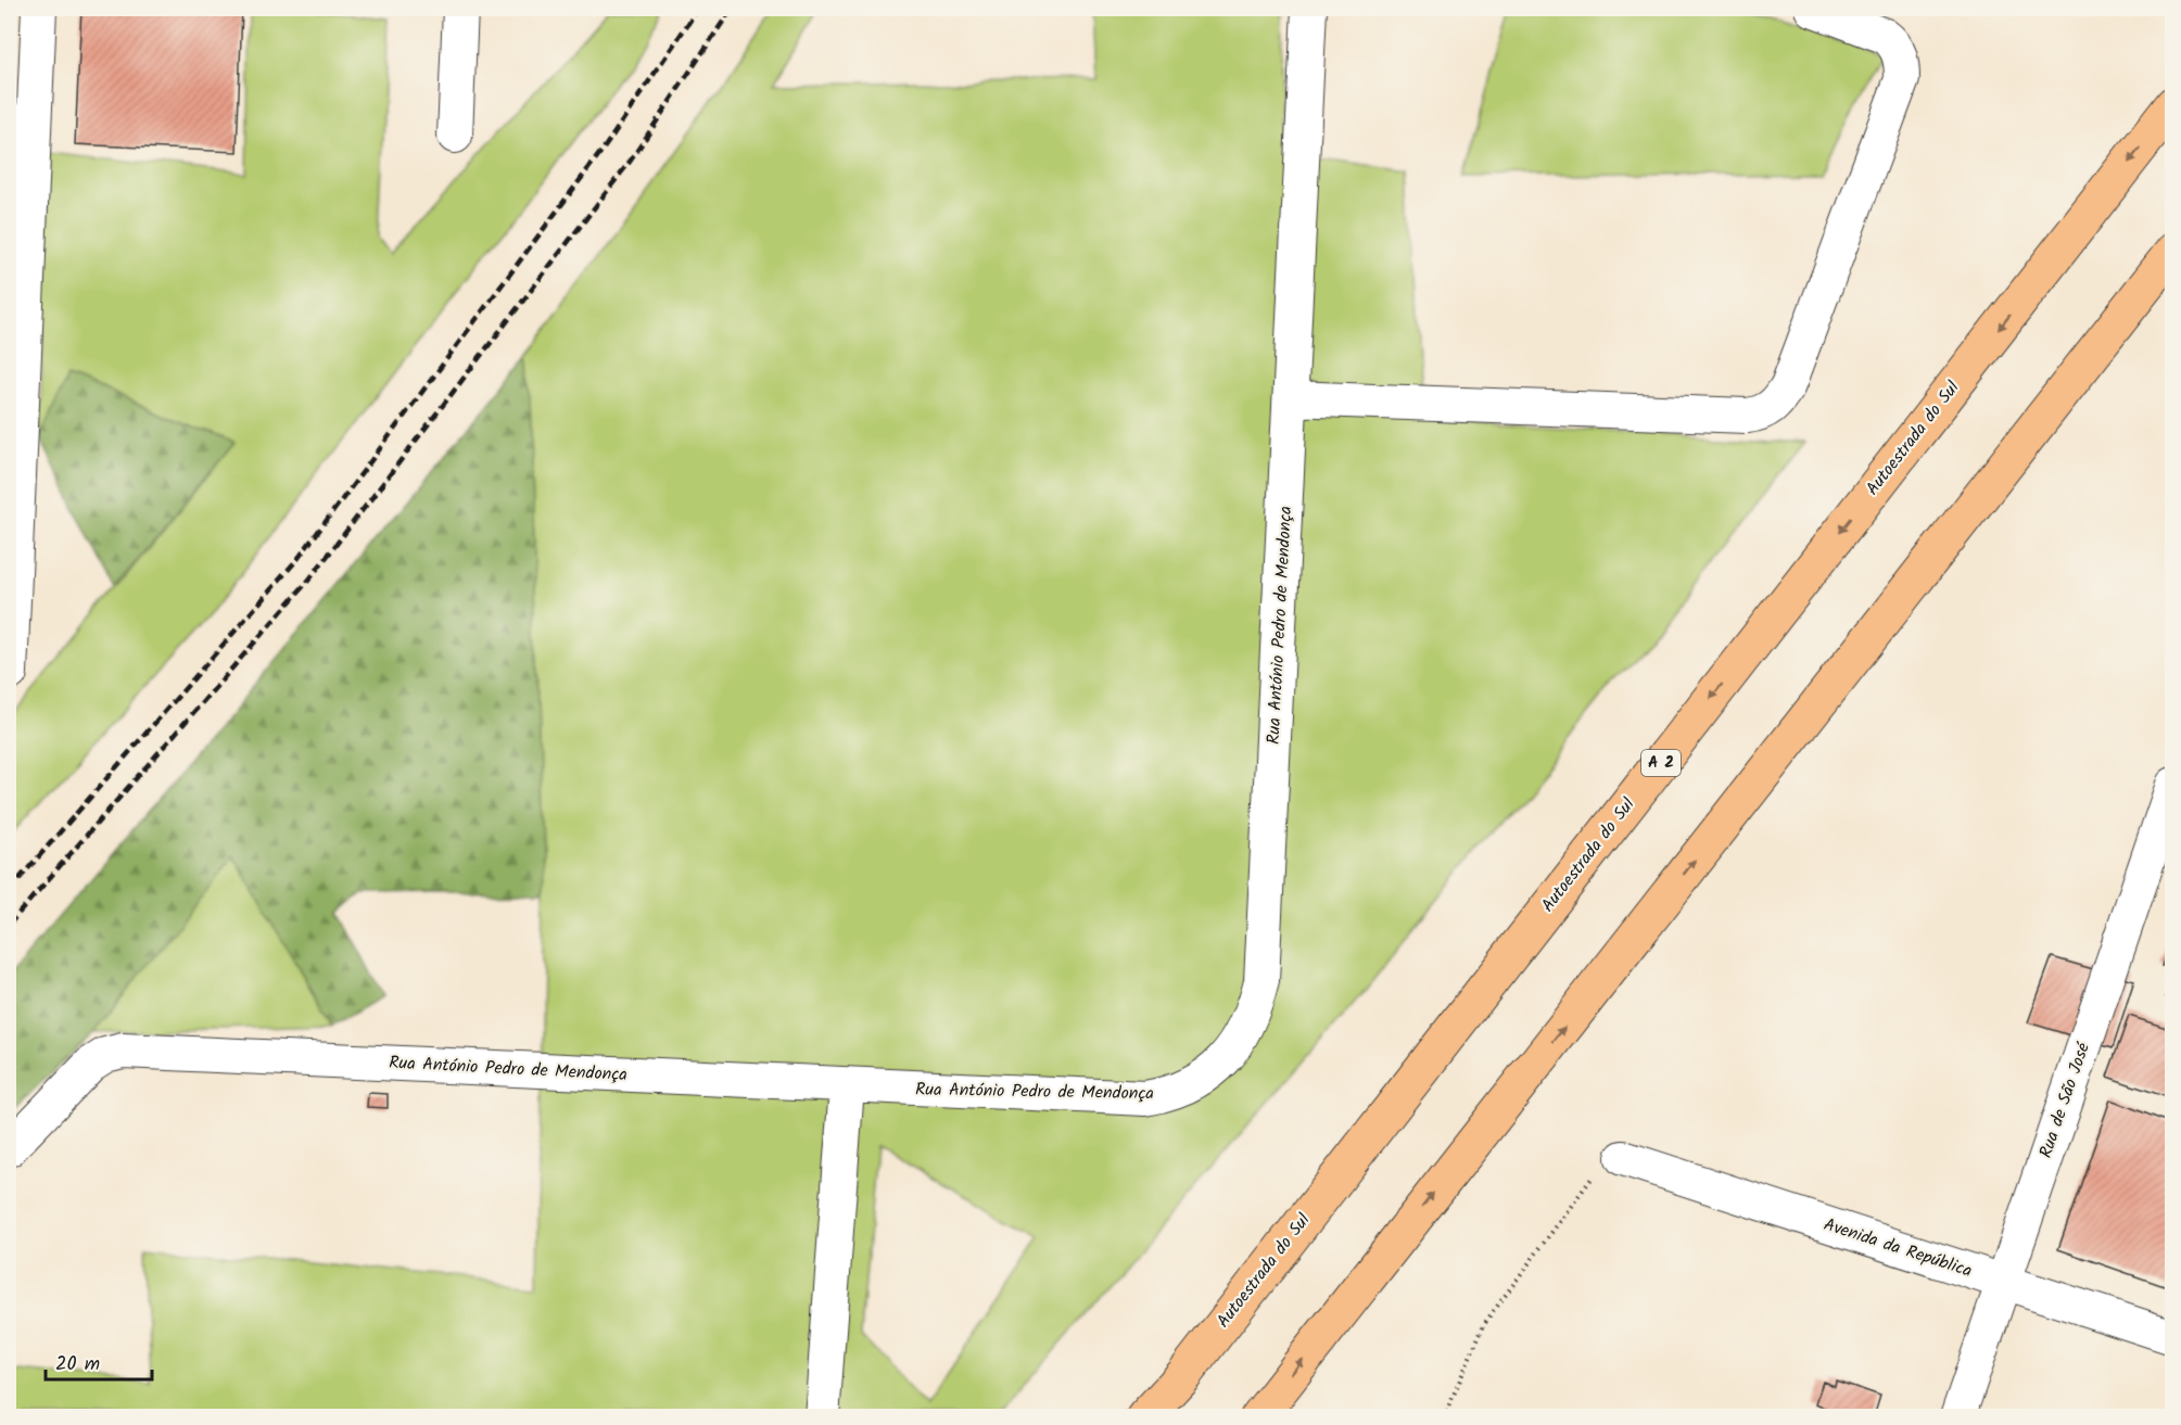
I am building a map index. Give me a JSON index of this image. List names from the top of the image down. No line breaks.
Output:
{"streets":{"highway":["Autoestrada do Sul","A 2"],"street":["Rua António Pedro de Mendonça","Rua de São José","Avenida da República"]},"crossings":[["Rua de São José","Avenida da República"]],"scale_bar":"20 m"}
